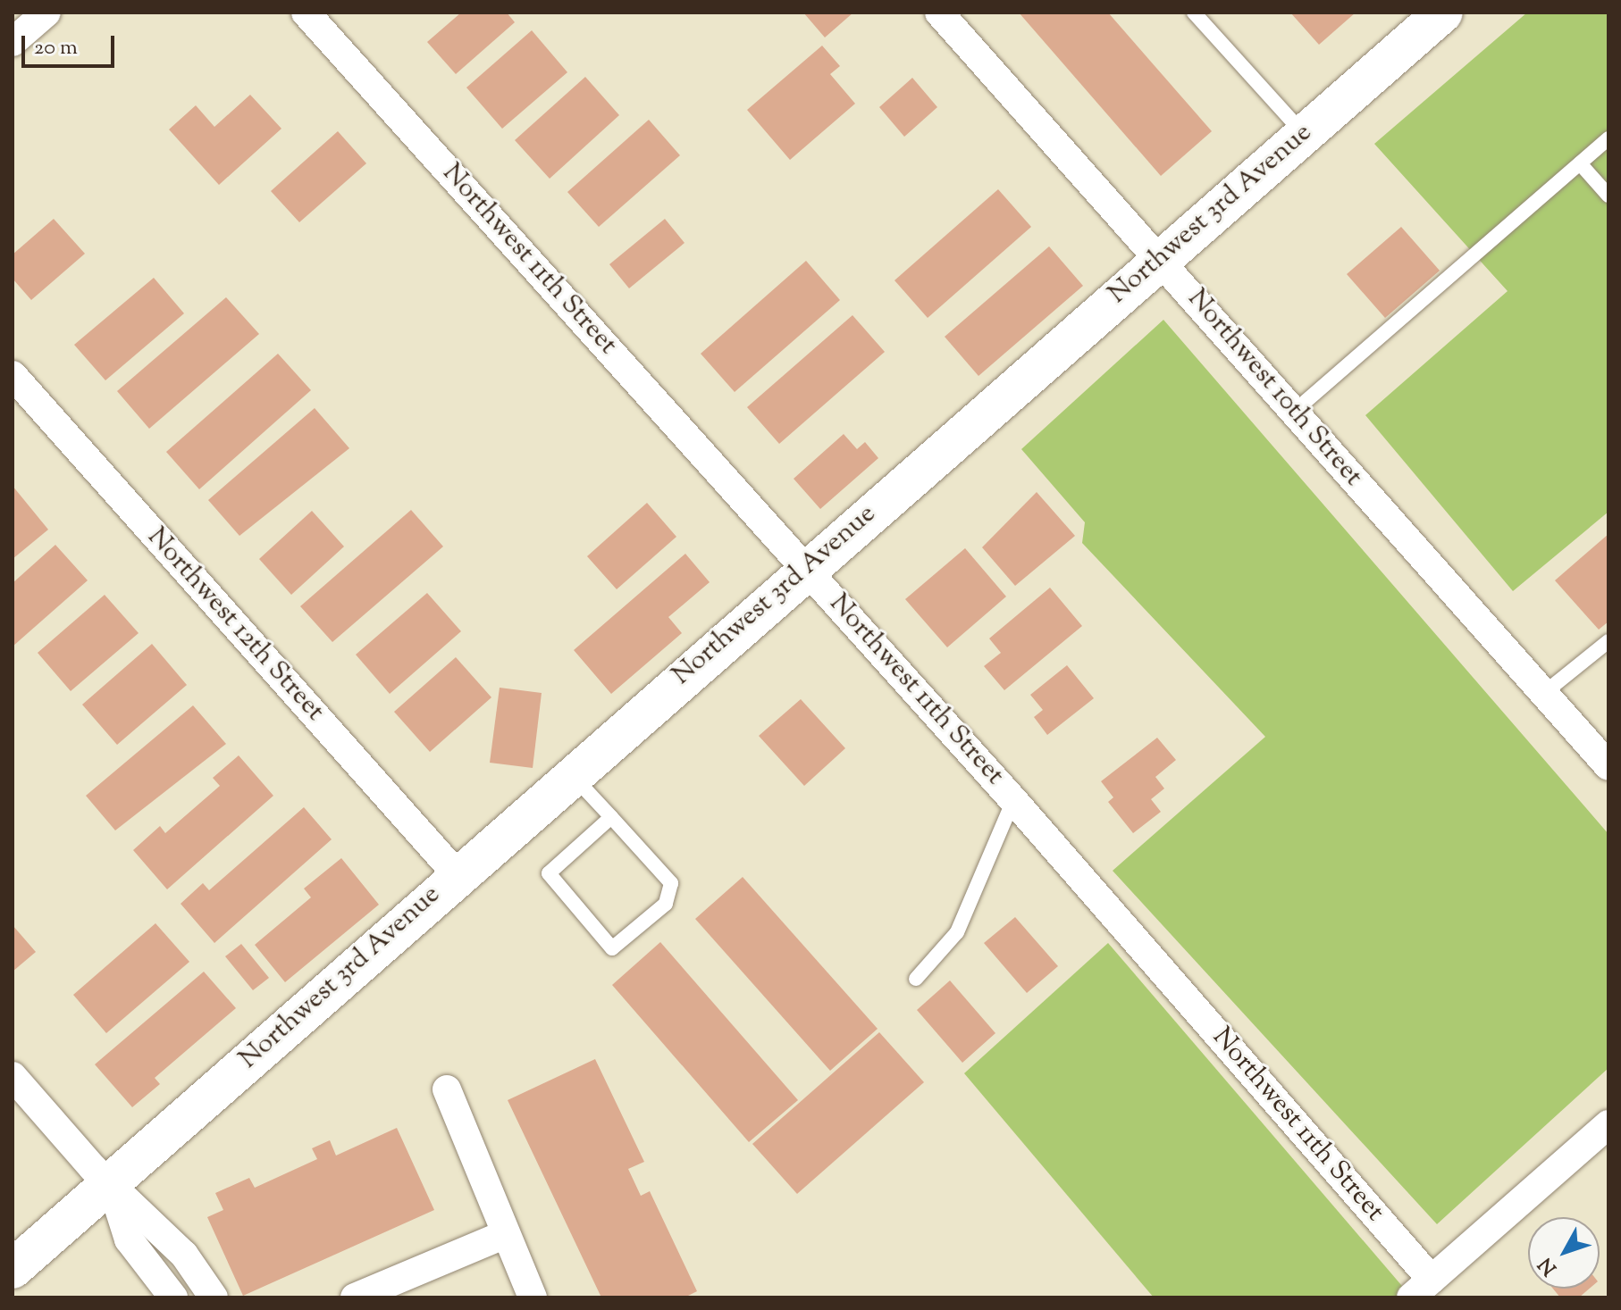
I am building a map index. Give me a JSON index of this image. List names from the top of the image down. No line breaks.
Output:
{"streets":{"street":["Northwest 3rd Avenue","Northwest 11th Street","Northwest 10th Street","Northwest 12th Street"]},"crossings":[["Northwest 3rd Avenue","Northwest 11th Street"],["Northwest 3rd Avenue","Northwest 10th Street"],["Northwest 3rd Avenue","Northwest 12th Street"]],"scale_bar":"20 m","north":"bottom left"}
